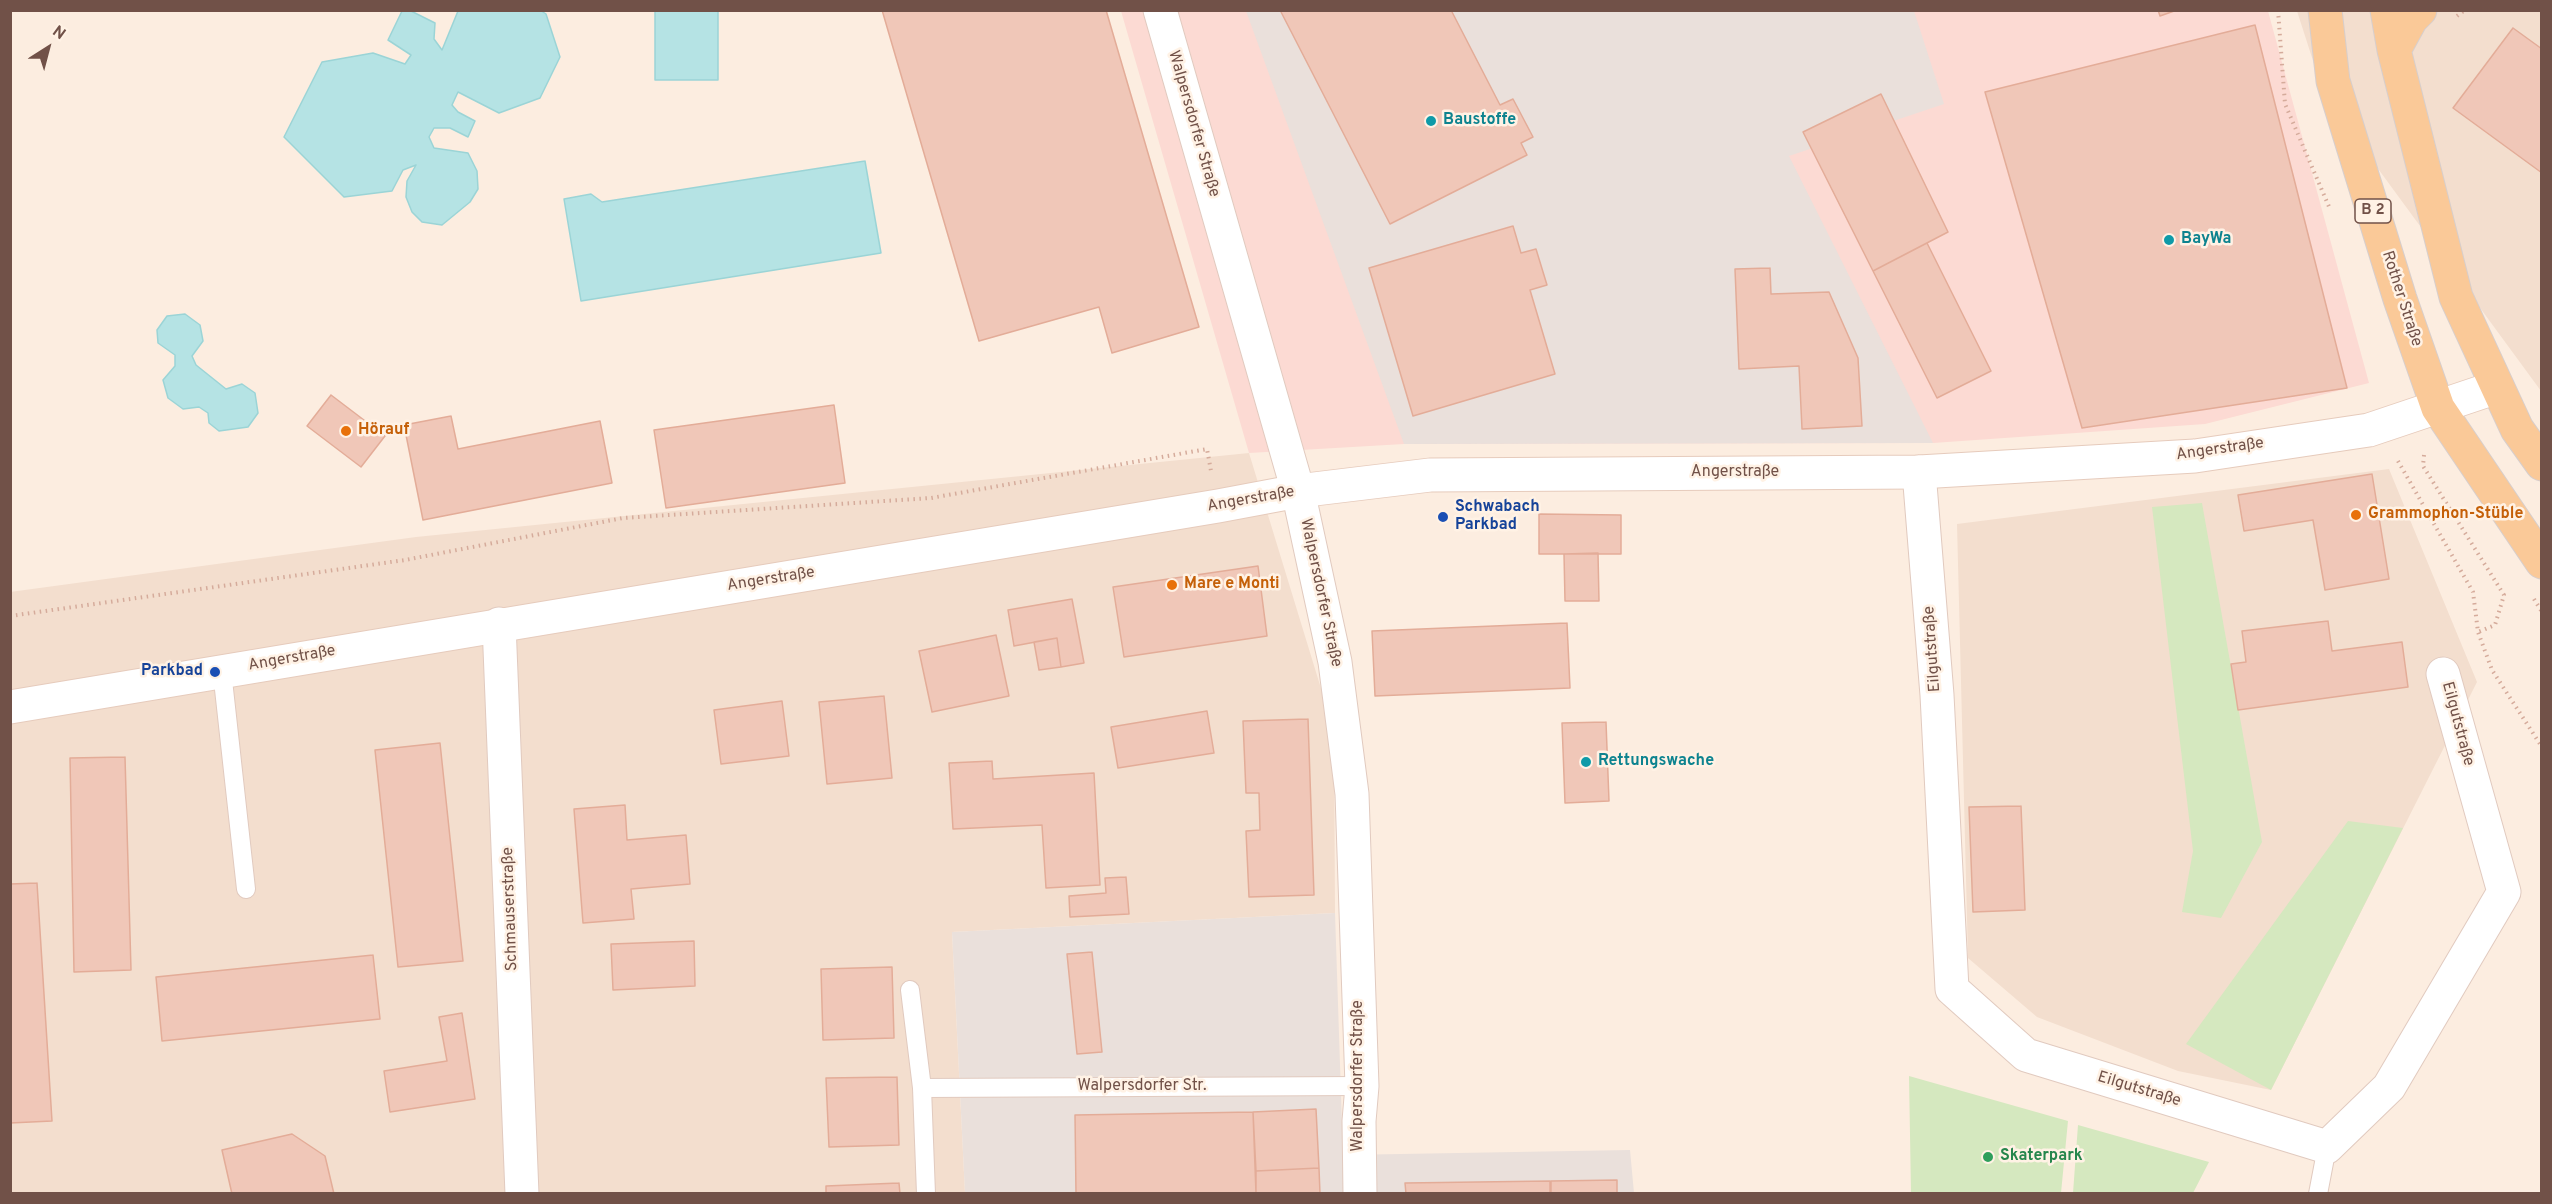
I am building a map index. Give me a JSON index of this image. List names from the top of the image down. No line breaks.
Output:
{"streets":{"main road":["B 2","Rother Straße"],"street":["Walpersdorfer Straße","Angerstraße","Eilgutstraße","Schmauserstraße"],"lane":["Walpersdorfer Str."]},"crossings":[["Walpersdorfer Straße","Angerstraße"],["Walpersdorfer Straße","Walpersdorfer Str."],["Rother Straße","Angerstraße"],["Angerstraße","Eilgutstraße"],["Angerstraße","Schmauserstraße"]],"places":["Baustoffe","BayWa","Hörauf","Grammophon-Stüble","Schwabach Parkbad","Mare e Monti","Parkbad","Rettungswache","Skaterpark"],"north":"top right"}
